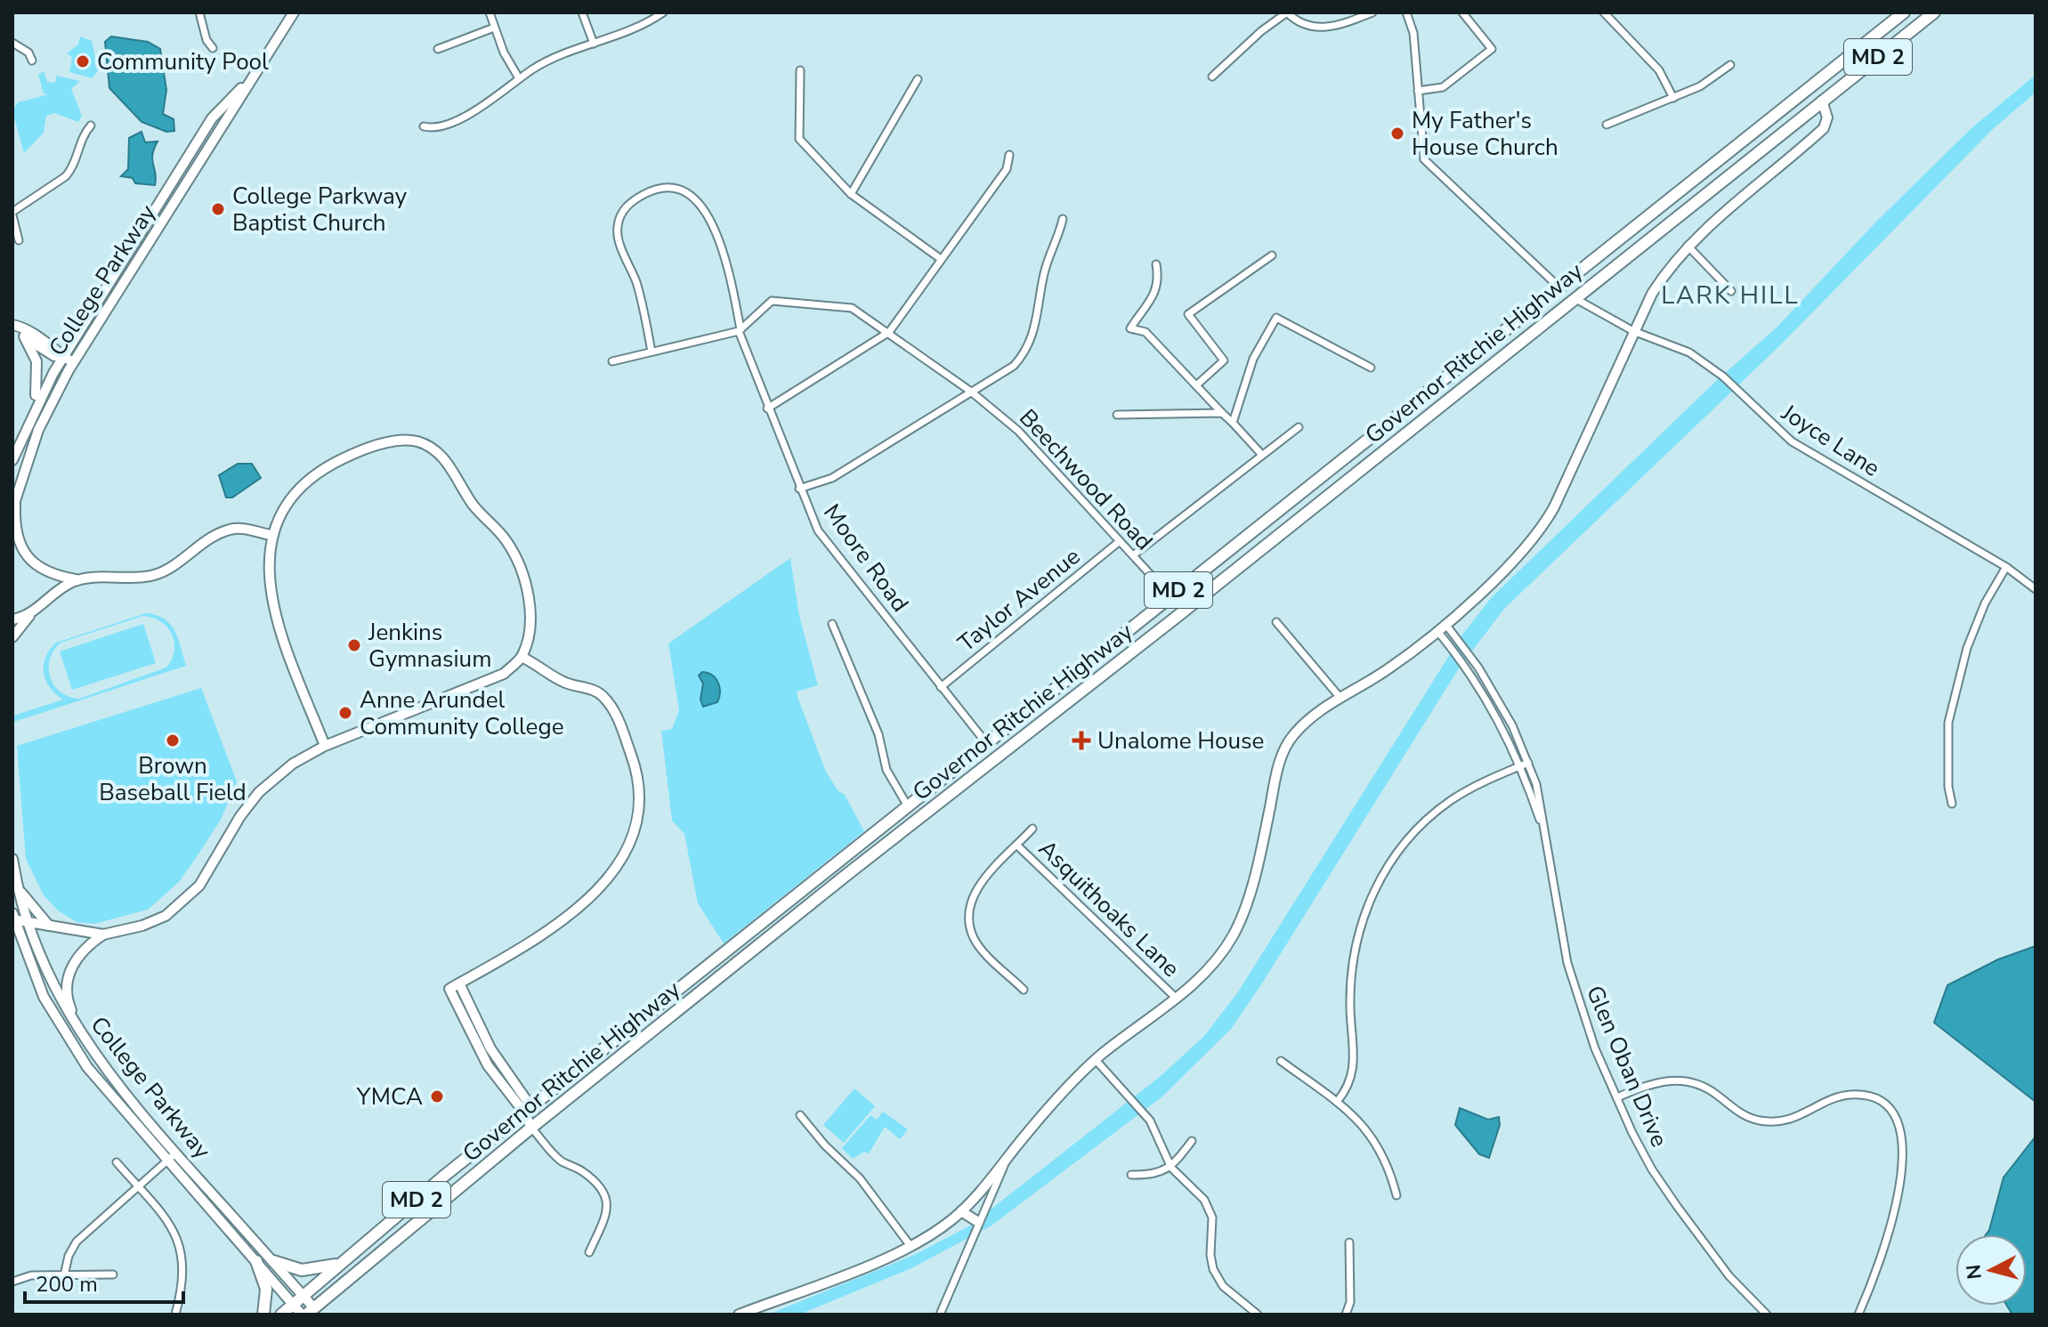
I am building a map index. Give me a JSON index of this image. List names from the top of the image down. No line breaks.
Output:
{"streets":{"highway":["MD 2","Governor Ritchie Highway"],"street":["College Parkway","Joyce Lane","Beechwood Road","Moore Road","Taylor Avenue","Asquithoaks Lane","Glen Oban Drive"]},"crossings":[["College Parkway","Governor Ritchie Highway"],["Governor Ritchie Highway","Joyce Lane"],["Governor Ritchie Highway","Beechwood Road"],["Governor Ritchie Highway","Moore Road"],["Beechwood Road","Moore Road"],["Beechwood Road","Taylor Avenue"],["Moore Road","Taylor Avenue"]],"districts":["LARK HILL"],"places":{"other":["Community Pool","My Father's House Church","College Parkway Baptist Church","Jenkins Gymnasium","Anne Arundel Community College","Brown Baseball Field","YMCA"],"health":["Unalome House"]},"scale_bar":"200 m","north":"left"}
